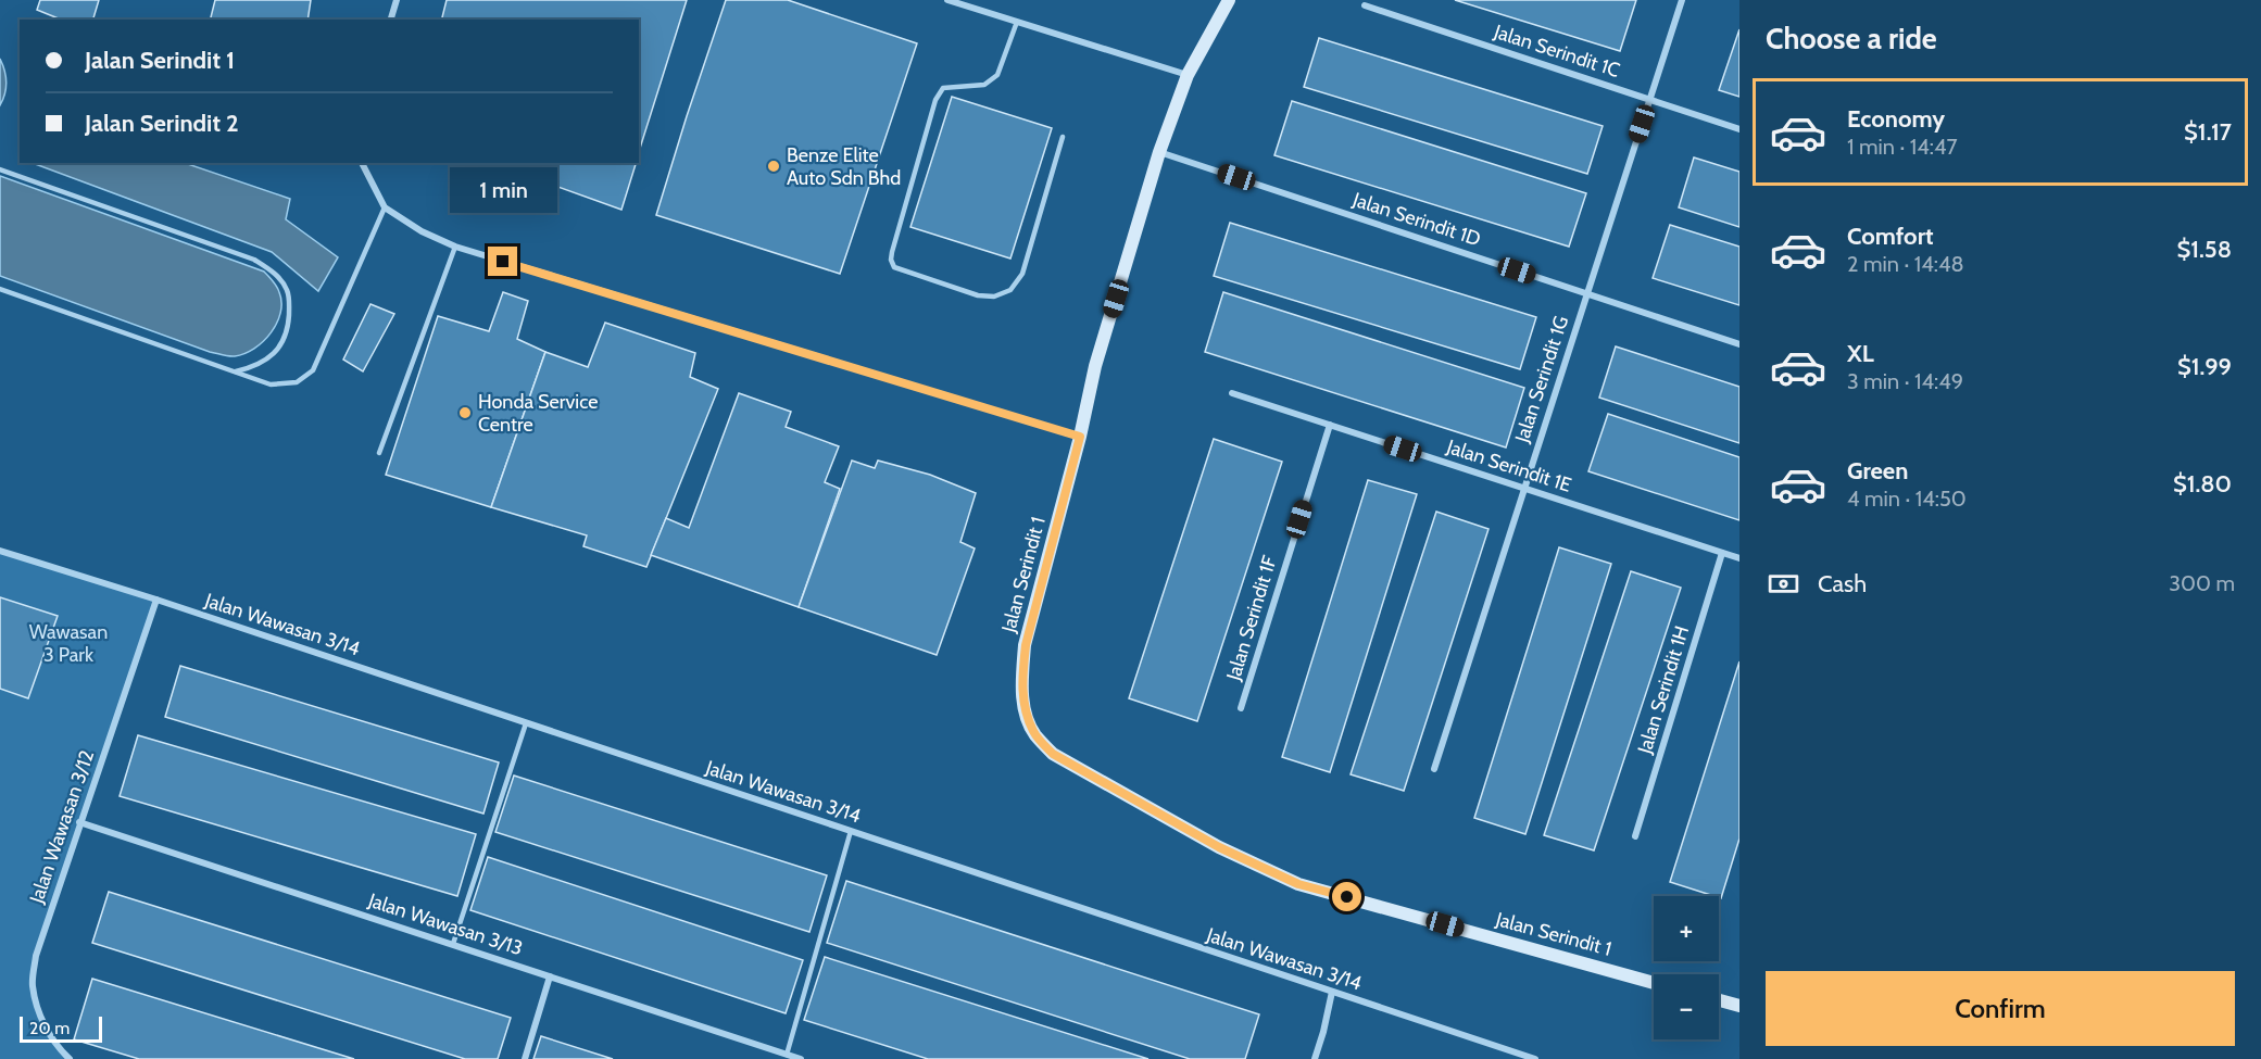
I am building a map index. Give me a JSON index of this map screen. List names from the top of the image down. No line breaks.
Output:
{"streets":{"street":["Jalan Serindit 1C","Jalan Serindit 1D","Jalan Serindit 1G","Jalan Serindit 1E","Jalan Serindit 1","Jalan Serindit 1F","Jalan Wawasan 3/14","Jalan Serindit 1H","Jalan Wawasan 3/12","Jalan Wawasan 3/13"]},"crossings":[["Jalan Serindit 1C","Jalan Serindit 1G"],["Jalan Serindit 1D","Jalan Serindit 1G"],["Jalan Serindit 1D","Jalan Serindit 1"],["Jalan Serindit 1G","Jalan Serindit 1E"],["Jalan Serindit 1E","Jalan Serindit 1F"],["Jalan Serindit 1E","Jalan Serindit 1H"],["Jalan Wawasan 3/14","Jalan Wawasan 3/12"],["Jalan Wawasan 3/12","Jalan Wawasan 3/13"]],"parks":["Wawasan 3 Park"],"places":["Benze Elite Auto Sdn Bhd","Honda Service Centre"],"scale_bar":"20 m","page":{"heading":"Choose a ride","banner":["Jalan Serindit 1","Jalan Serindit 2"],"list":[{"name":"Economy","note":"1 min · 14:47","value":"$1.17"},{"name":"Comfort","note":"2 min · 14:48","value":"$1.58"},{"name":"XL","note":"3 min · 14:49","value":"$1.99"},{"name":"Green","note":"4 min · 14:50","value":"$1.80"}],"bubble":"1 min","pay":["Cash","300 m"],"map_buttons":["+","−"],"buttons":"Confirm","scale":"20 m"}}
